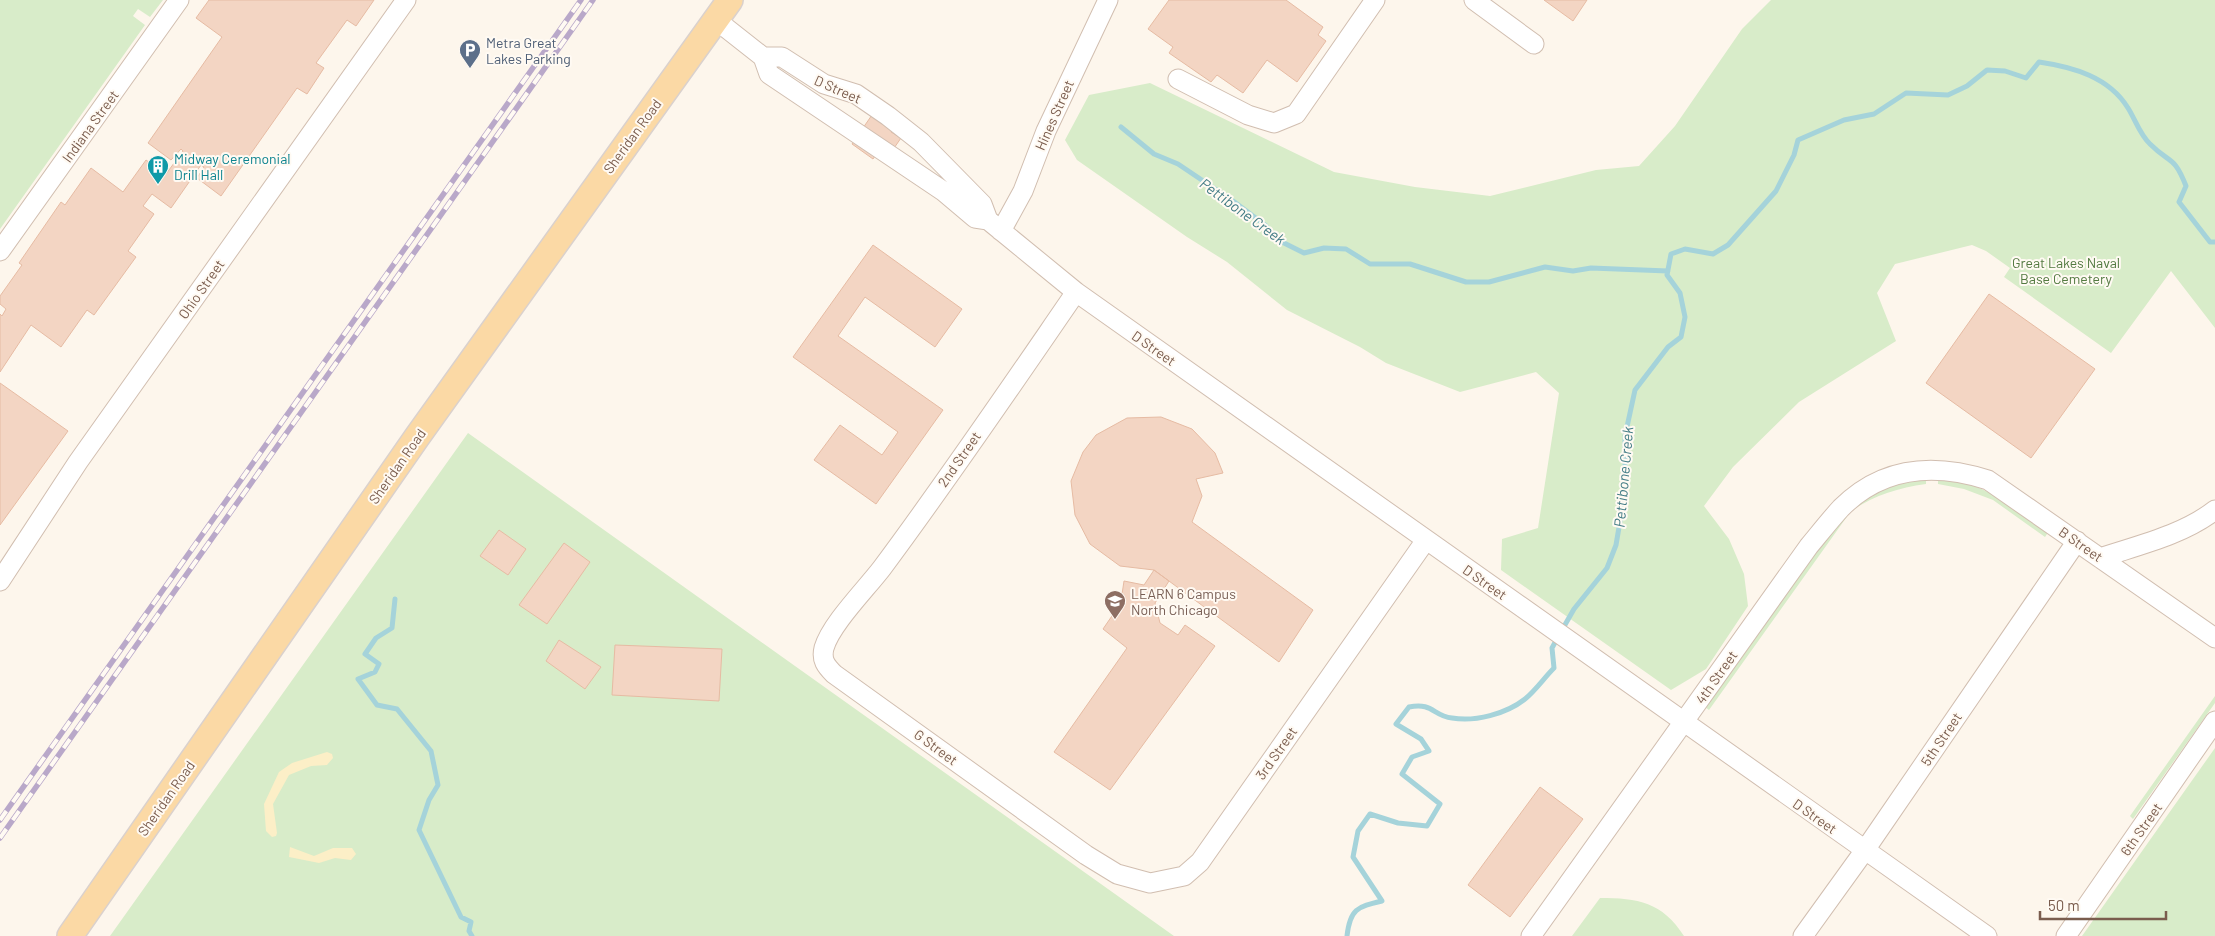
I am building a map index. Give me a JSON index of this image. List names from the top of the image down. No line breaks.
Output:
{"streets":{"main road":["Sheridan Road"],"street":["D Street","Hines Street","Indiana Street","Ohio Street","2nd Street","B Street","4th Street","5th Street","G Street","3rd Street","6th Street"]},"crossings":[["D Street","Hines Street"],["D Street","Sheridan Road"],["D Street","2nd Street"],["D Street","4th Street"],["D Street","5th Street"],["D Street","3rd Street"],["2nd Street","G Street"],["B Street","4th Street"],["B Street","5th Street"],["G Street","3rd Street"]],"water":["Pettibone Creek"],"parks":["Great Lakes Naval Base Cemetery"],"places":{"parking":["Metra Great Lakes Parking"],"building":["Midway Ceremonial Drill Hall"],"school or university":["LEARN 6 Campus North Chicago"]},"scale_bar":"50 m"}
